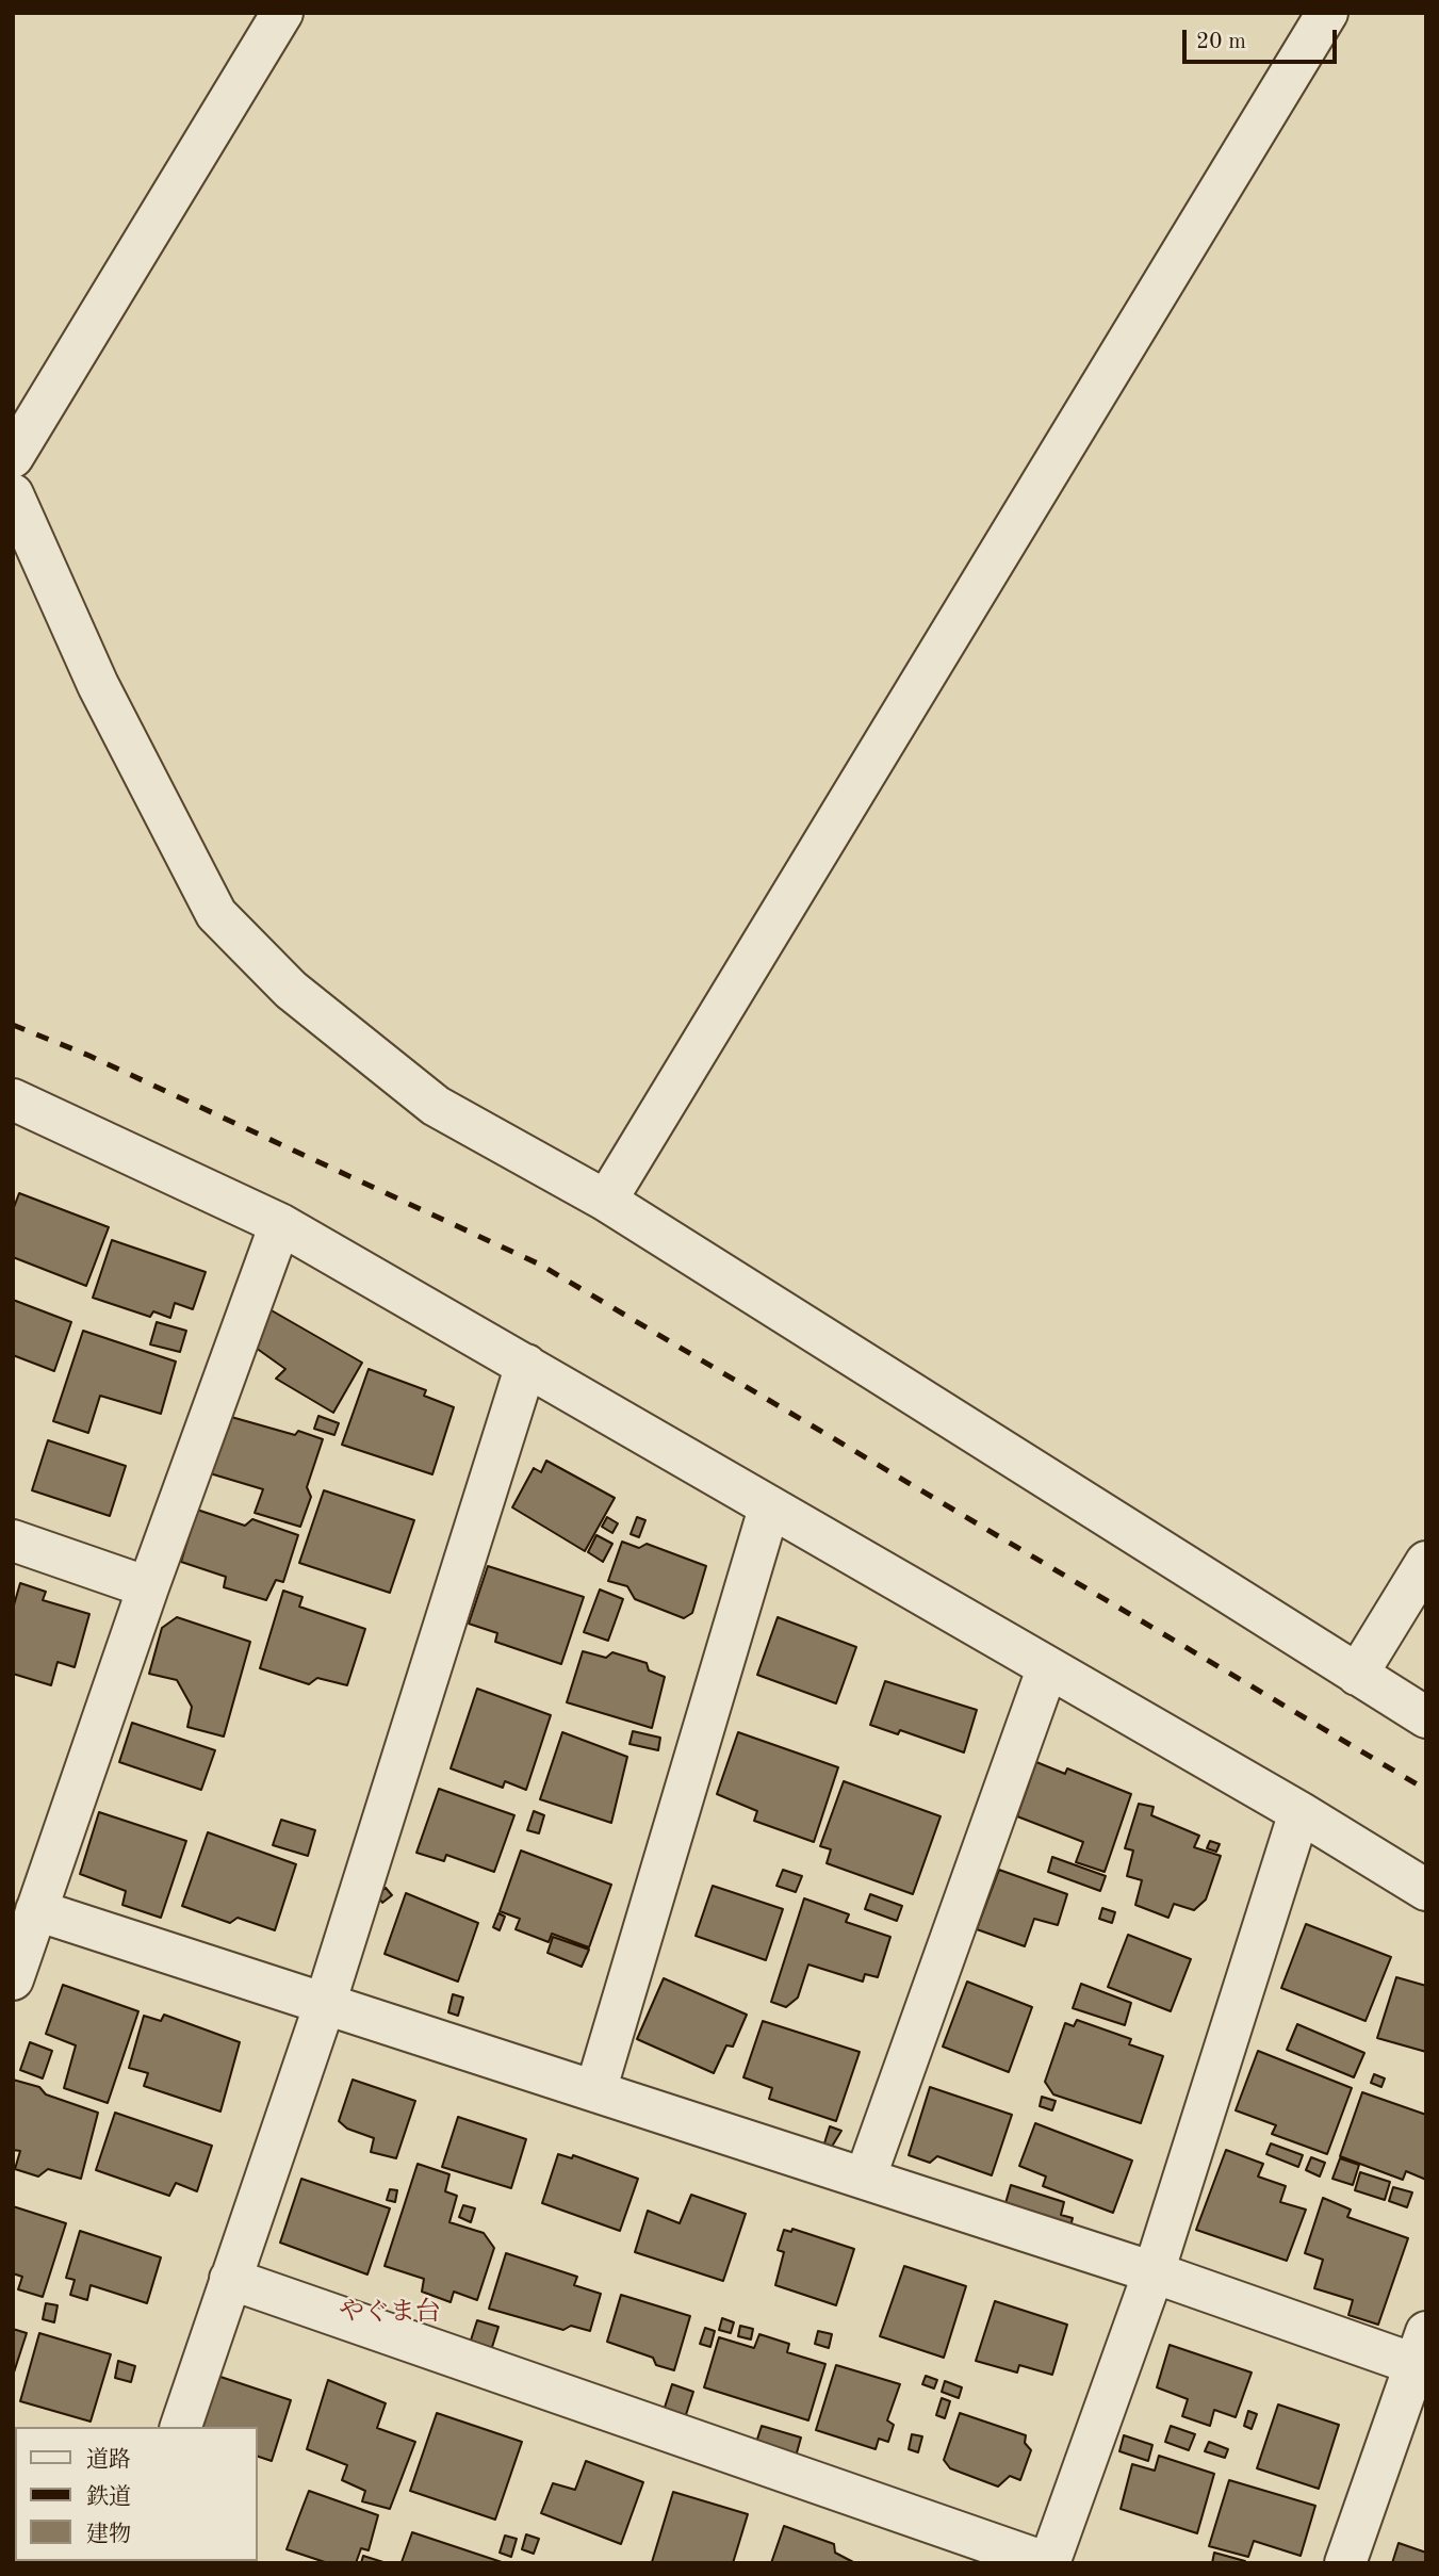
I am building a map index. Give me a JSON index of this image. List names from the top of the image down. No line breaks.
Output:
{"districts":["やぐま台"],"legend":["道路","鉄道","建物"],"scale_bar":"20 m"}
